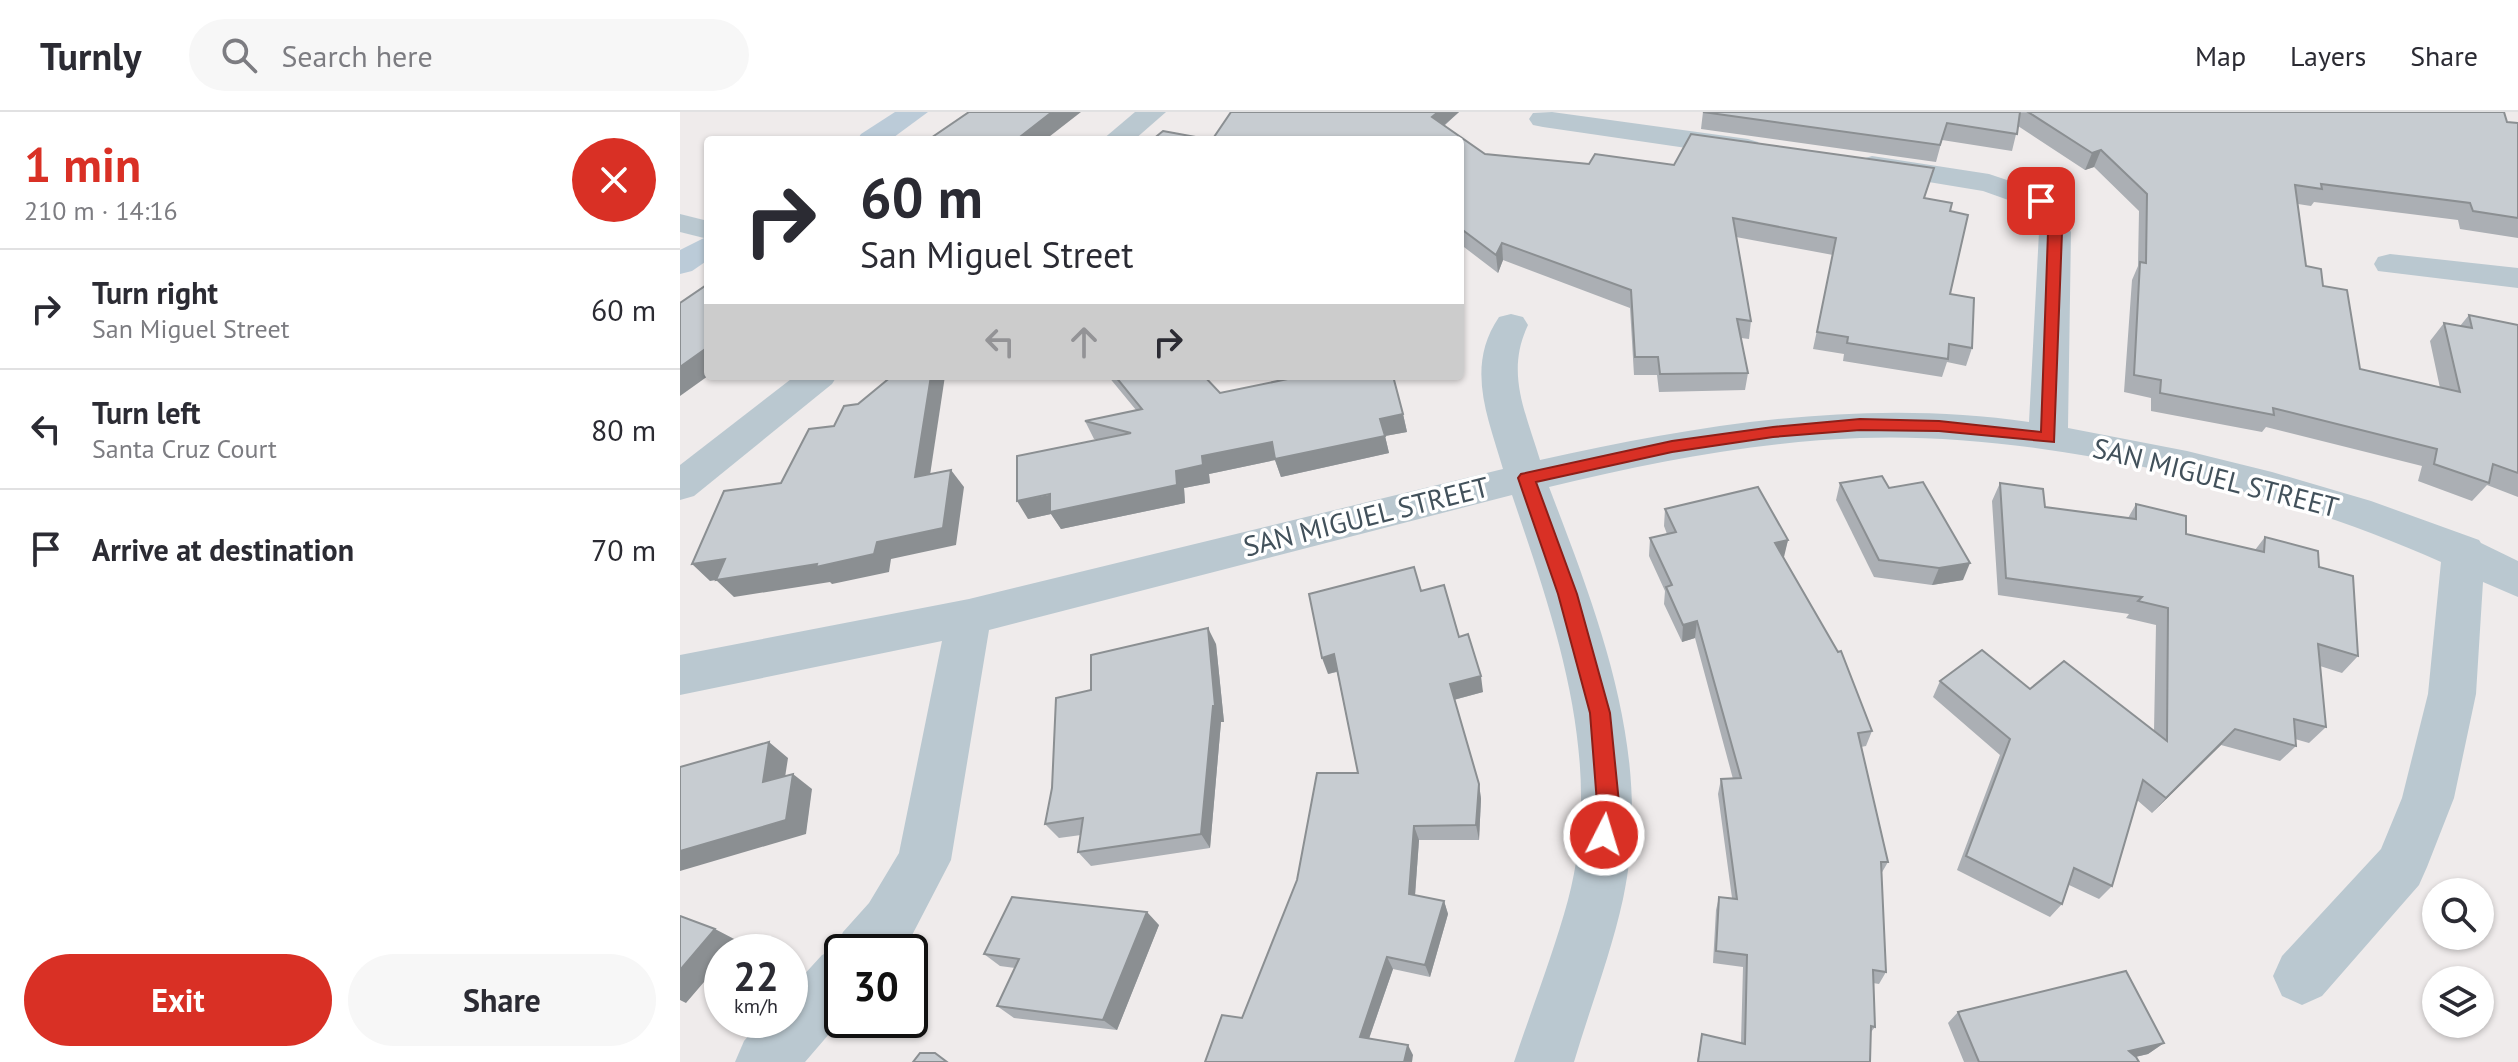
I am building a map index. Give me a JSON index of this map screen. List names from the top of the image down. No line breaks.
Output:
{"streets":{"street":["SAN MIGUEL STREET"]},"page":{"header":"Turnly","search":"Search here","nav":["Map","Layers","Share"],"heading":["1 min","210 m · 14:16"],"turn":["60 m","San Miguel Street"],"list":[{"name":"Turn right","note":"San Miguel Street","value":"60 m"},{"name":"Turn left","note":"Santa Cruz Court","value":"80 m"},{"name":"Arrive at destination","value":"70 m"}],"speed":"22 km/h","limit":"30","buttons":["Exit","Share"]}}
